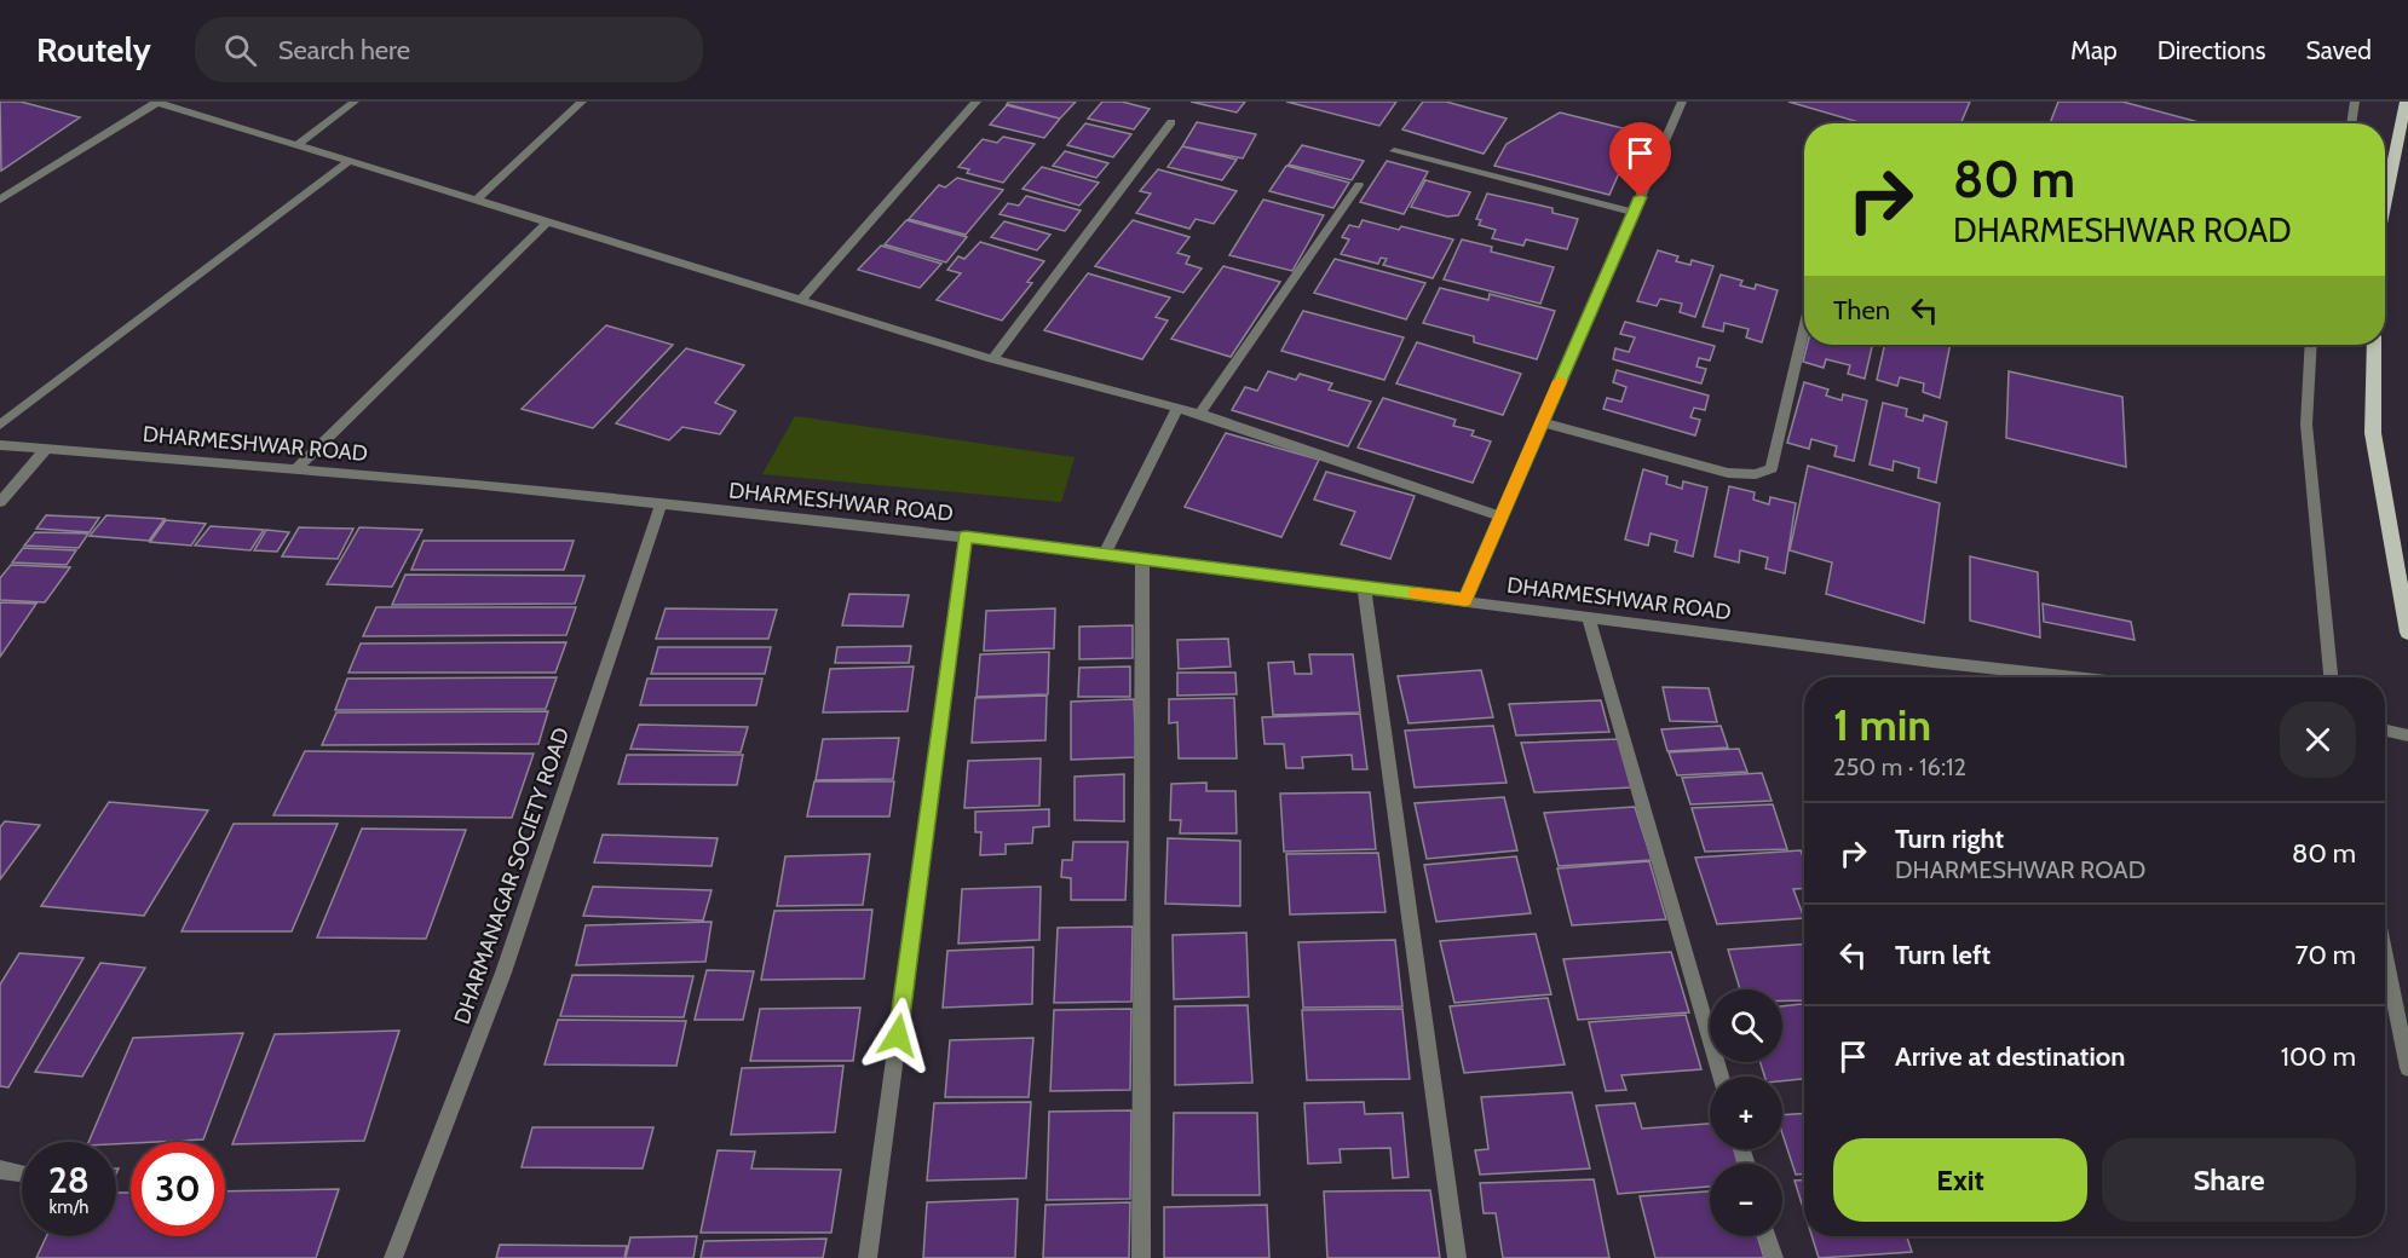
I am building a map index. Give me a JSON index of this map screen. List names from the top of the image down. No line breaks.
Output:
{"streets":{"street":["DHARMESHWAR ROAD","DHARMANAGAR SOCIETY ROAD"]},"crossings":[["DHARMESHWAR ROAD","DHARMANAGAR SOCIETY ROAD"]],"page":{"header":"Routely","search":"Search here","nav":["Map","Directions","Saved"],"turn":["80 m","DHARMESHWAR ROAD"],"then":"Then","heading":["1 min","250 m · 16:12"],"list":[{"name":"Turn right","note":"DHARMESHWAR ROAD","value":"80 m"},{"name":"Turn left","value":"70 m"},{"name":"Arrive at destination","value":"100 m"}],"map_buttons":["+","−"],"buttons":["Exit","Share"],"speed":"28 km/h","limit":"30"}}
